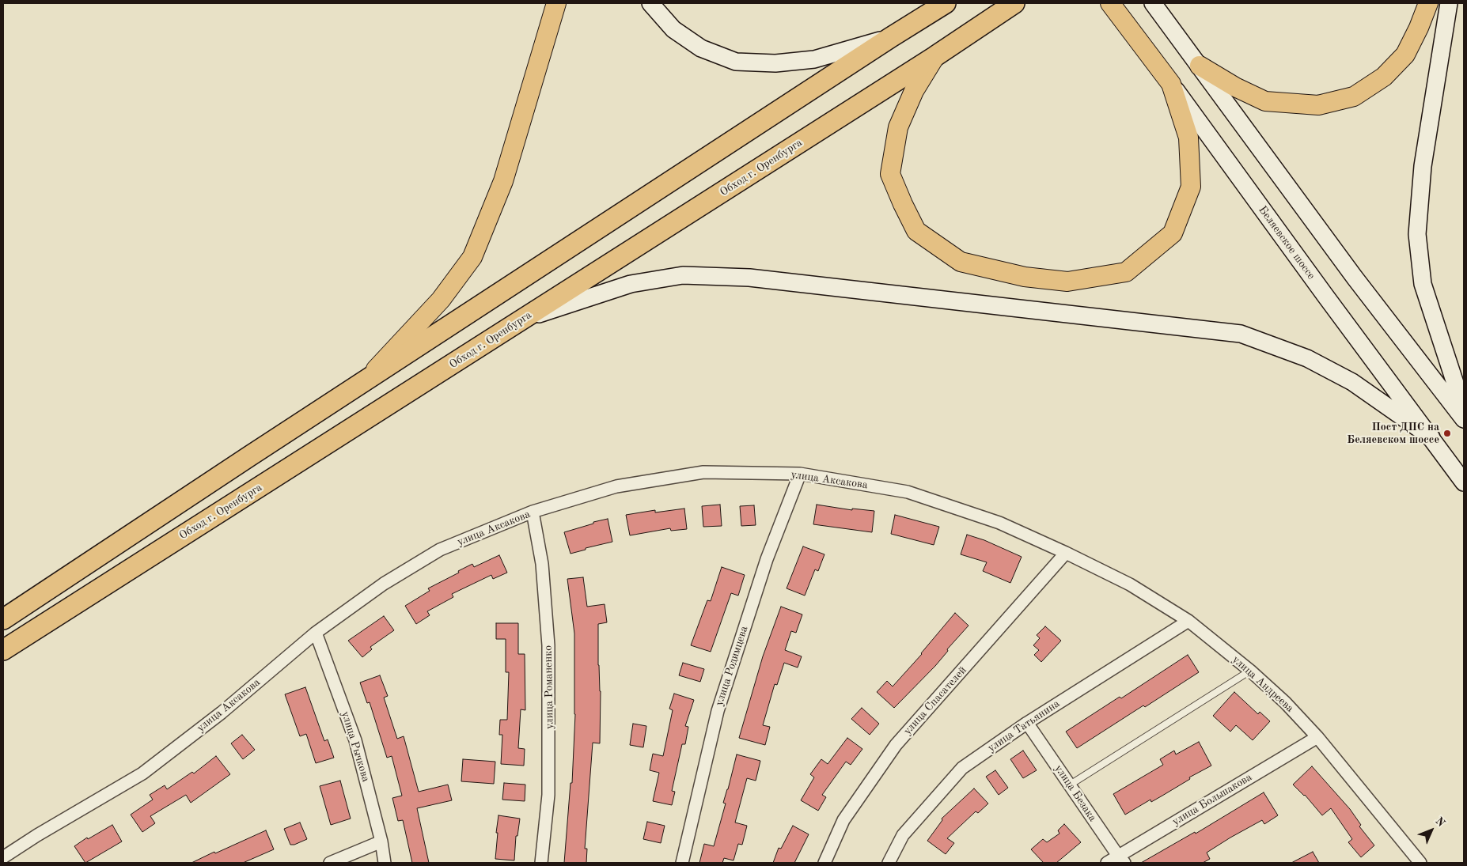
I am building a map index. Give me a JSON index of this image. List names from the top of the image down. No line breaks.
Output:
{"streets":{"highway":["Обход г. Оренбурга"],"main road":["Беляевское шоссе"],"street":["улица Аксакова","улица Родимцева","улица Андреева","улица Романенко","улица Спасателей","улица Татьянина","улица Рычкова","улица Безака","улица Большакова"]},"crossings":[["улица Аксакова","улица Родимцева"],["улица Аксакова","улица Андреева"],["улица Аксакова","улица Романенко"],["улица Аксакова","улица Спасателей"],["улица Аксакова","улица Рычкова"],["улица Андреева","улица Спасателей"],["улица Андреева","улица Татьянина"],["улица Андреева","улица Большакова"],["улица Татьянина","улица Безака"],["улица Безака","улица Большакова"]],"places":["Пост ДПС на Беляевском шоссе"],"north":"top right"}
